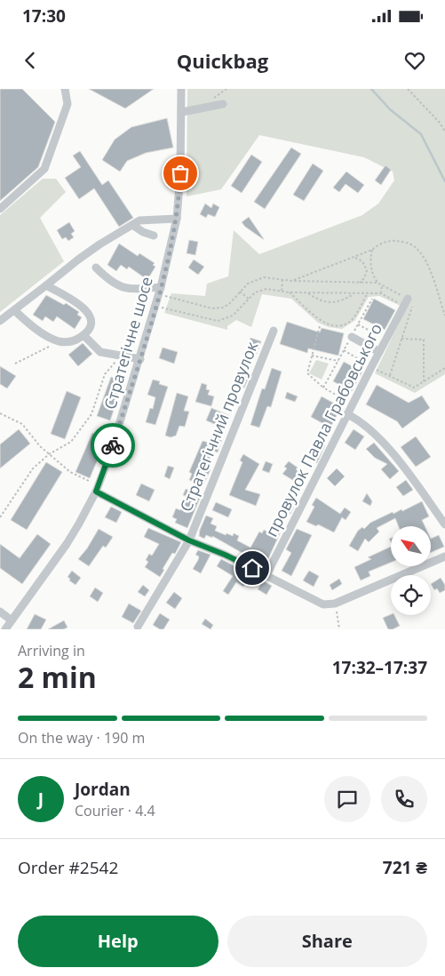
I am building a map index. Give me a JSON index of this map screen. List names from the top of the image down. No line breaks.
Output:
{"streets":{"street":["Стратегічне шосе","Стратегічний провулок","провулок Павла Грабовського"]},"north":"top left","page":{"status":"17:30","header":"Quickbag","heading":["2 min","Arriving in","17:32–17:37"],"panel":["Jordan","Courier · 4.4","Order #2542","721 ₴"],"bar":"On the way · 190 m","round":"J","buttons":["Help","Share"]}}
